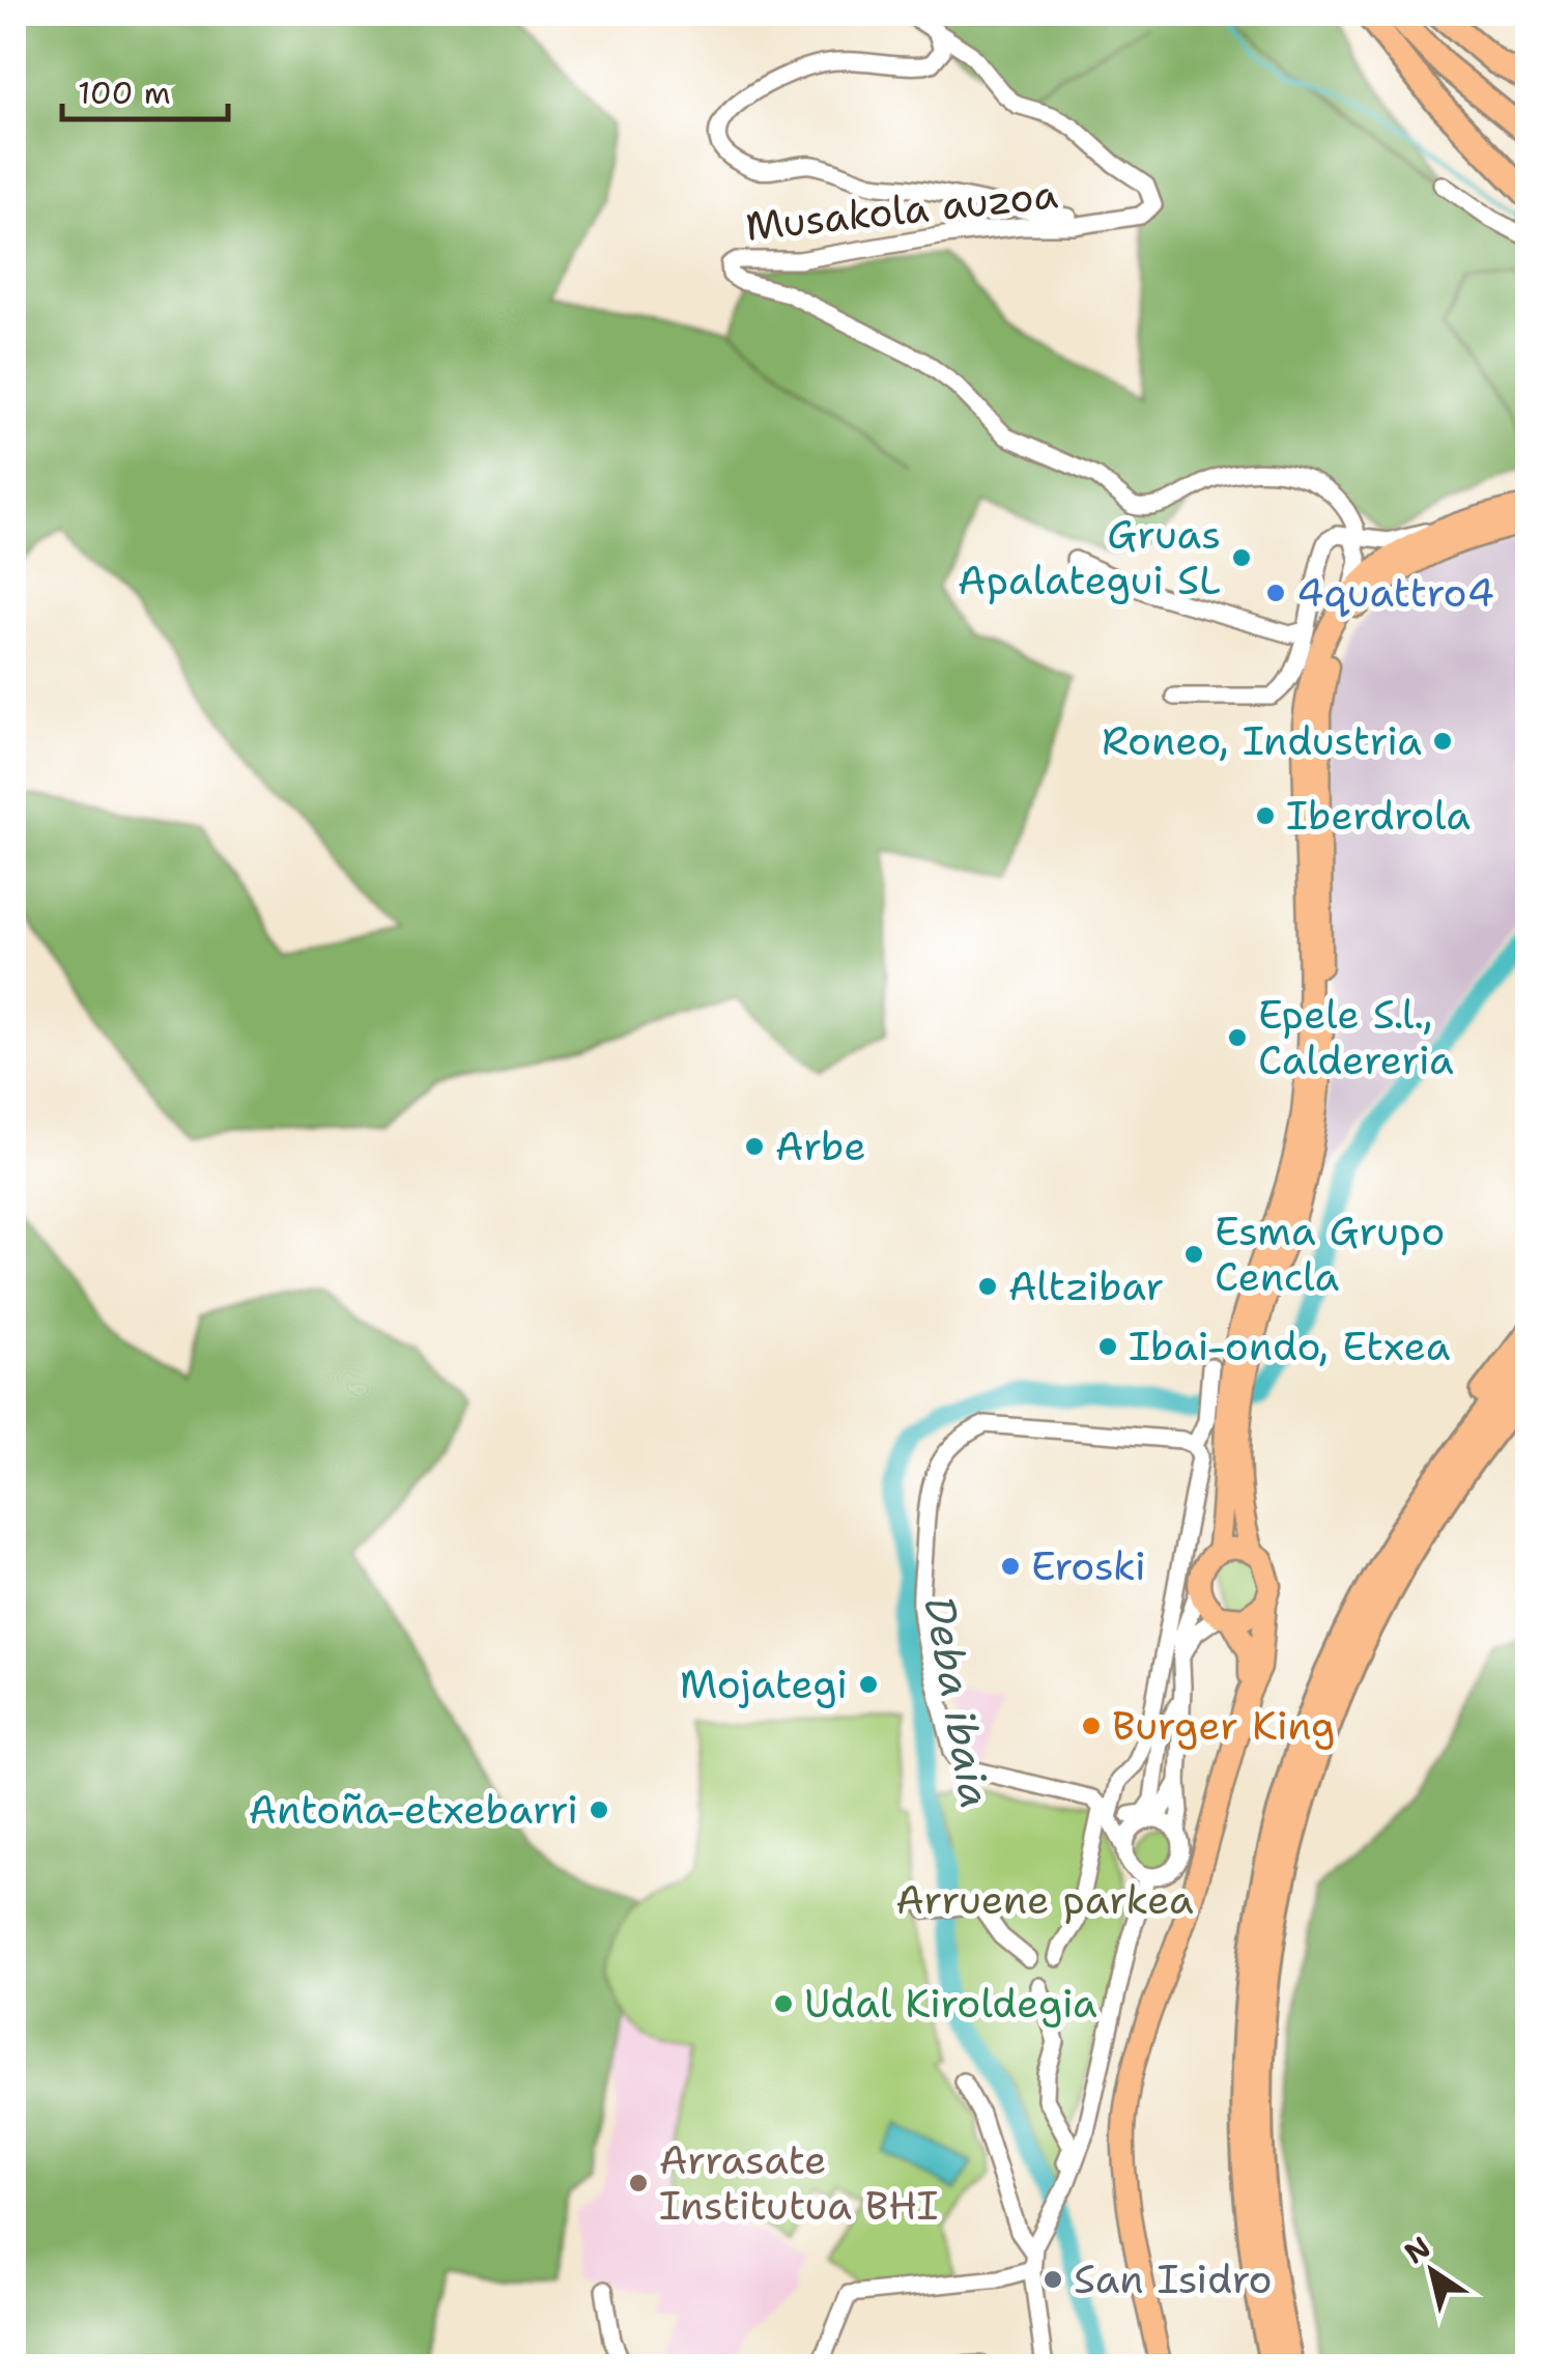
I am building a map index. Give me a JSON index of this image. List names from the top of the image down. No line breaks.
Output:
{"streets":{"street":["Musakola auzoa"]},"water":["Deba ibaia"],"parks":["Arruene parkea"],"places":["Gruas Apalategui SL","4quattro4","Roneo, Industria","Iberdrola","Epele S.l., Caldereria","Arbe","Esma Grupo Cencla","Altzibar","Ibai-ondo, Etxea","Eroski","Mojategi","Burger King","Antoña-etxebarri","Udal Kiroldegia","Arrasate Institutua BHI","San Isidro"],"scale_bar":"100 m","north":"top left"}
